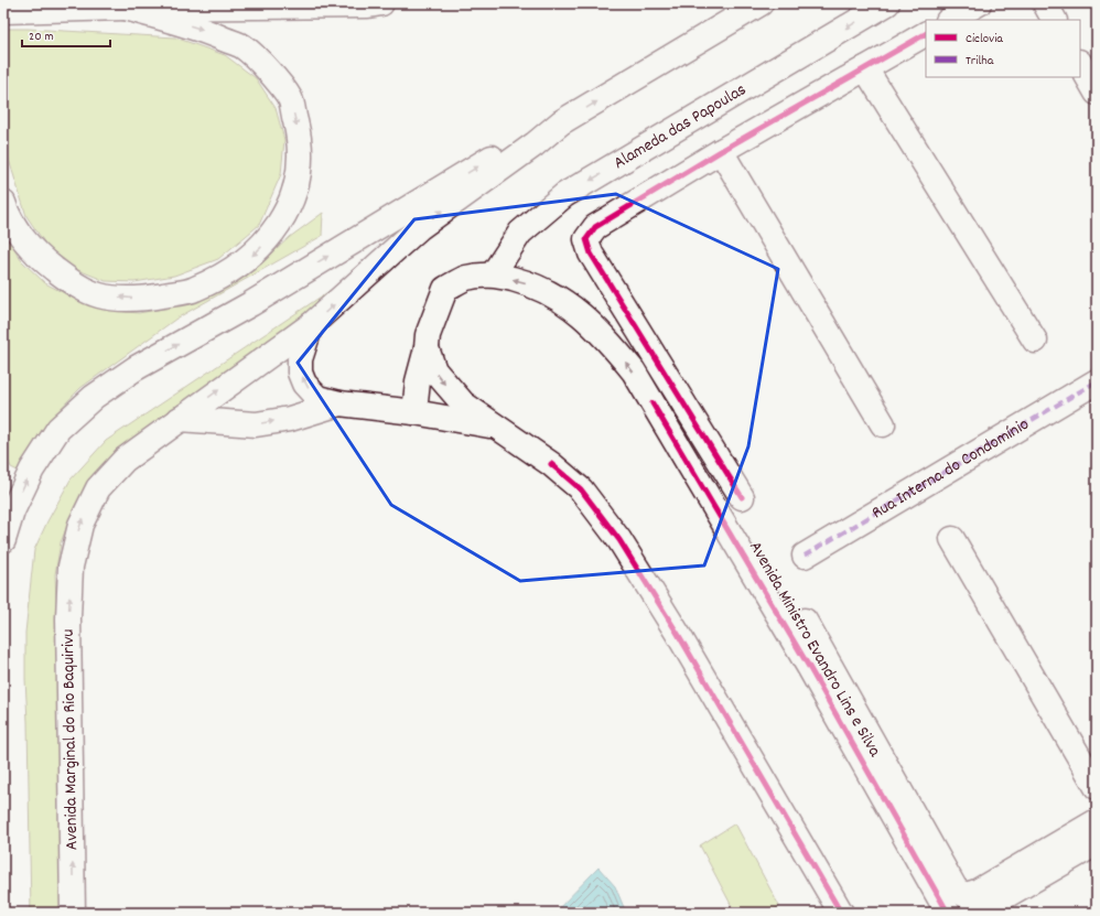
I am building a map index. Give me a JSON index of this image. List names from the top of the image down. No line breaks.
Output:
{"streets":{"street":["Alameda das Papoulas","Rua Interna do Condomínio","Avenida Ministro Evandro Lins e Silva","Avenida Marginal do Rio Baquirivu"]},"crossings":[["Alameda das Papoulas","Avenida Ministro Evandro Lins e Silva"]],"legend":["Ciclovia","Trilha"],"scale_bar":"20 m"}
